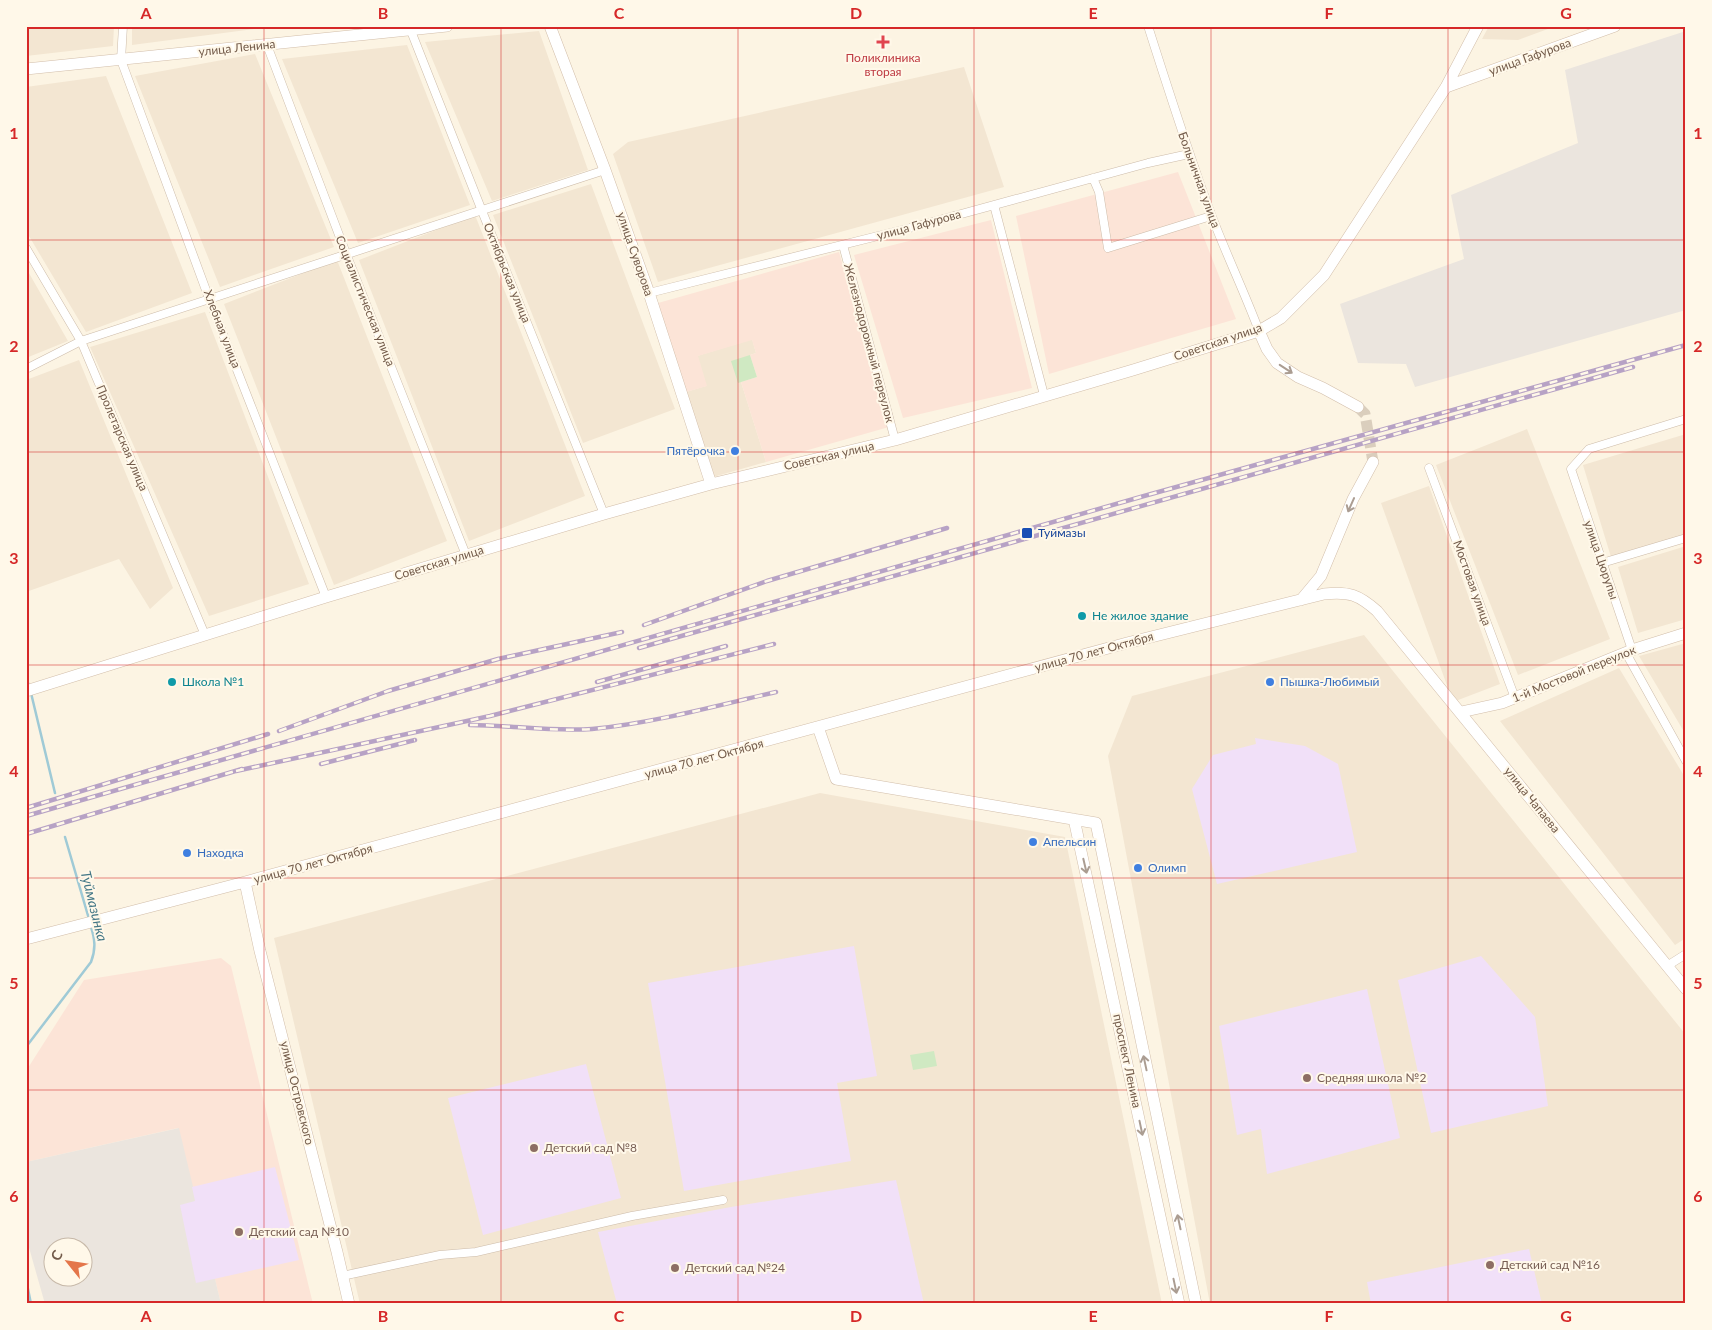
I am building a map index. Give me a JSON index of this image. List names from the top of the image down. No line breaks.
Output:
{"streets":{"street":["улица Ленина","улица Гафурова","Больничная улица","улица Суворова","Октябрьская улица","Социалистическая улица","Хлебная улица","Советская улица","Железнодорожный переулок","Пролетарская улица","улица Цюрупы","Мостовая улица","улица 70 лет Октября","1-й Мостовой переулок","улица Чапаева","проспект Ленина","улица Островского"]},"crossings":[["улица Ленина","Октябрьская улица"],["улица Ленина","Социалистическая улица"],["улица Ленина","Хлебная улица"],["улица Гафурова","Больничная улица"],["улица Гафурова","улица Суворова"],["улица Гафурова","Советская улица"],["улица Гафурова","Железнодорожный переулок"],["Больничная улица","Советская улица"],["улица Суворова","Советская улица"],["Октябрьская улица","Советская улица"],["Социалистическая улица","Советская улица"],["Хлебная улица","Советская улица"],["Советская улица","Железнодорожный переулок"],["Советская улица","Пролетарская улица"],["улица Цюрупы","1-й Мостовой переулок"],["Мостовая улица","1-й Мостовой переулок"],["улица 70 лет Октября","улица Чапаева"],["улица 70 лет Октября","улица Островского"],["1-й Мостовой переулок","улица Чапаева"]],"water":["Туймазинка"],"places":{"health":["Поликлиника вторая"],"other":["Пятёрочка","Не жилое здание","Школа №1","Пышка-Любимый","Апельсин","Находка","Олимп","Средняя школа №2","Детский сад №8","Детский сад №10","Детский сад №16","Детский сад №24"],"transit":["Туймазы"]},"north":"top left","grid":{"columns":["A","B","C","D","E","F","G"],"rows":["1","2","3","4","5","6"]}}
